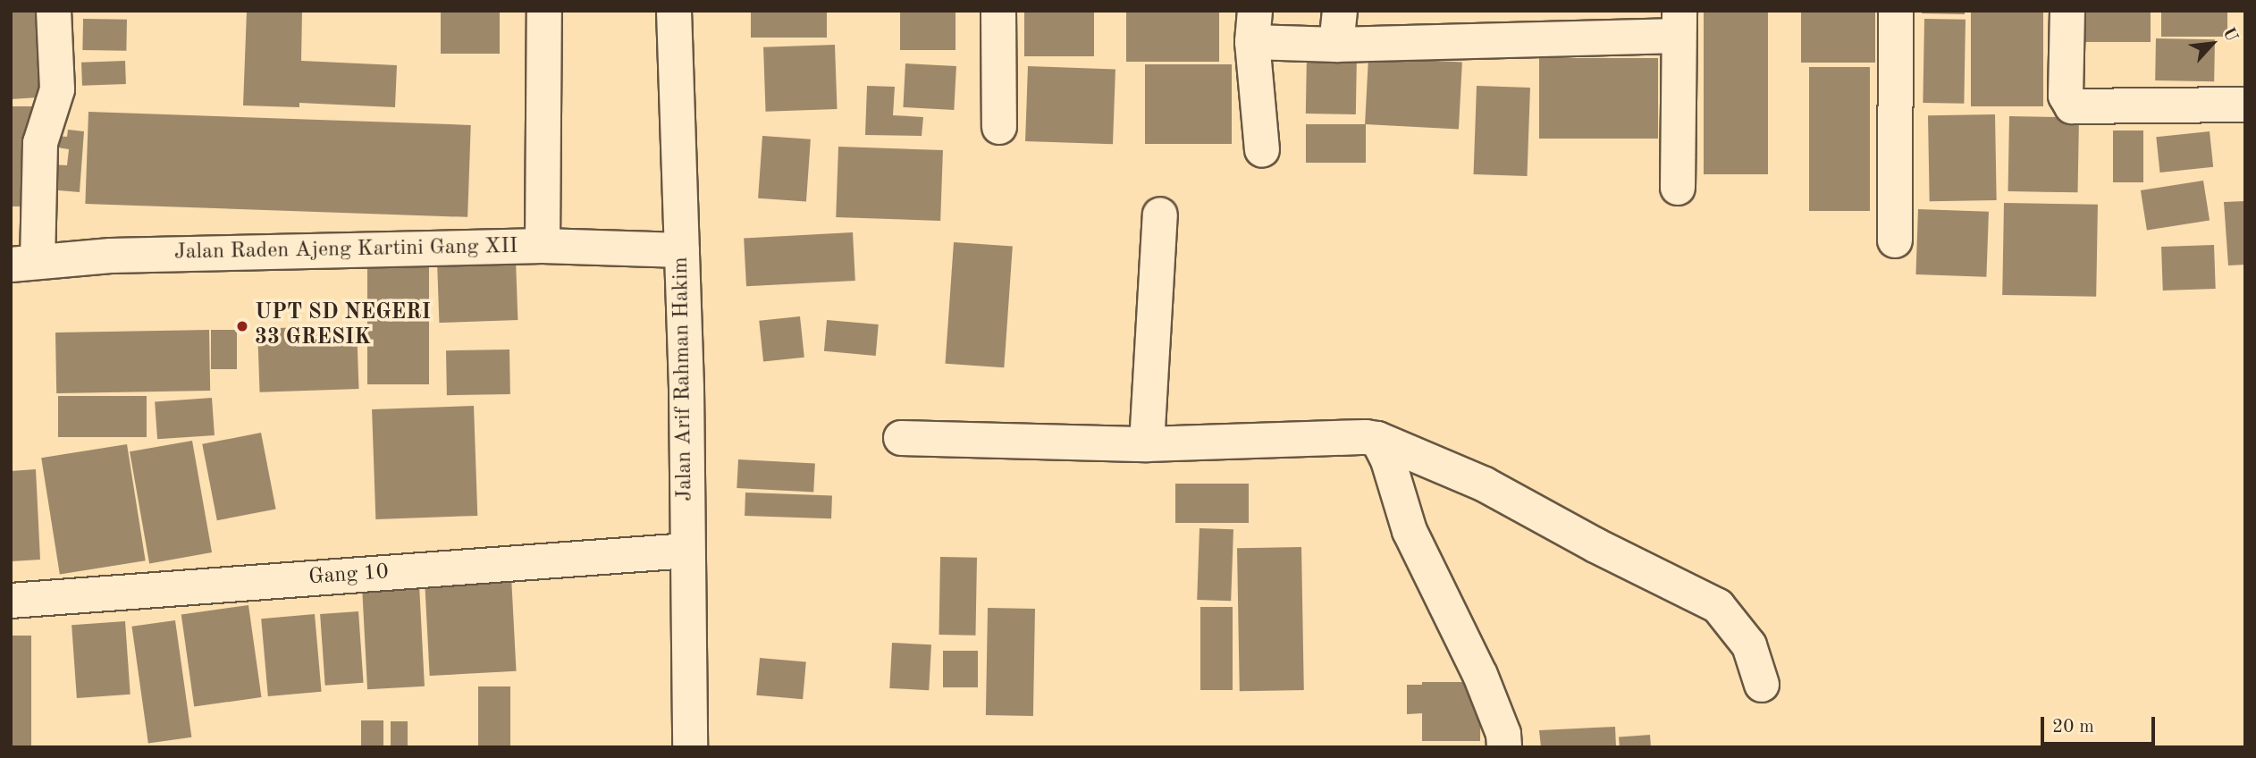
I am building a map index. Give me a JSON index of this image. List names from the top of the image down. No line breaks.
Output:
{"streets":{"street":["Jalan Raden Ajeng Kartini Gang XII","Jalan Arif Rahman Hakim","Gang 10"]},"crossings":[["Jalan Raden Ajeng Kartini Gang XII","Jalan Arif Rahman Hakim"],["Jalan Arif Rahman Hakim","Gang 10"]],"places":["UPT SD NEGERI 33 GRESIK"],"scale_bar":"20 m","north":"top right"}
